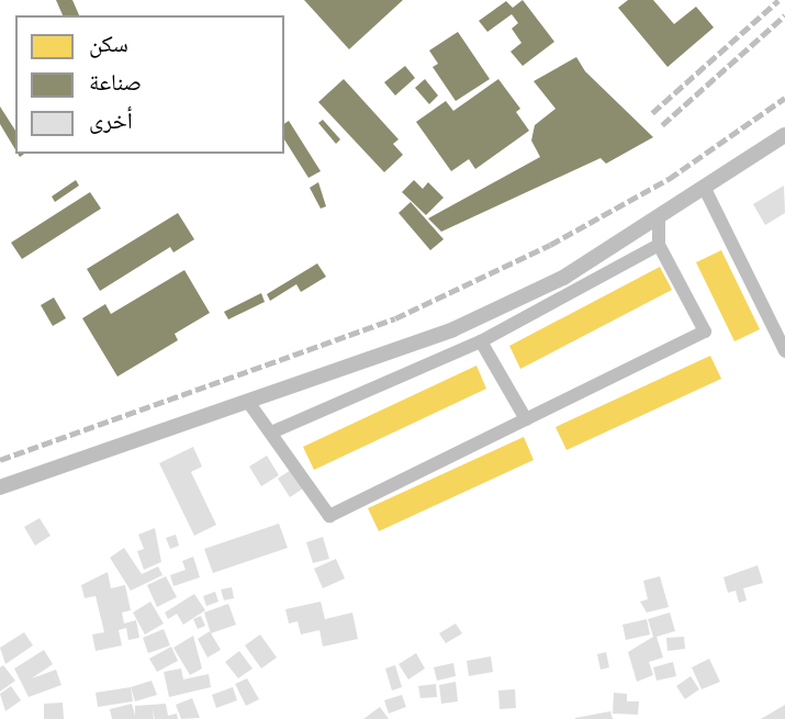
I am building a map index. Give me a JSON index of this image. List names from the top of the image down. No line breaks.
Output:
{"legend":["سكن","صناعة","أخرى"]}
